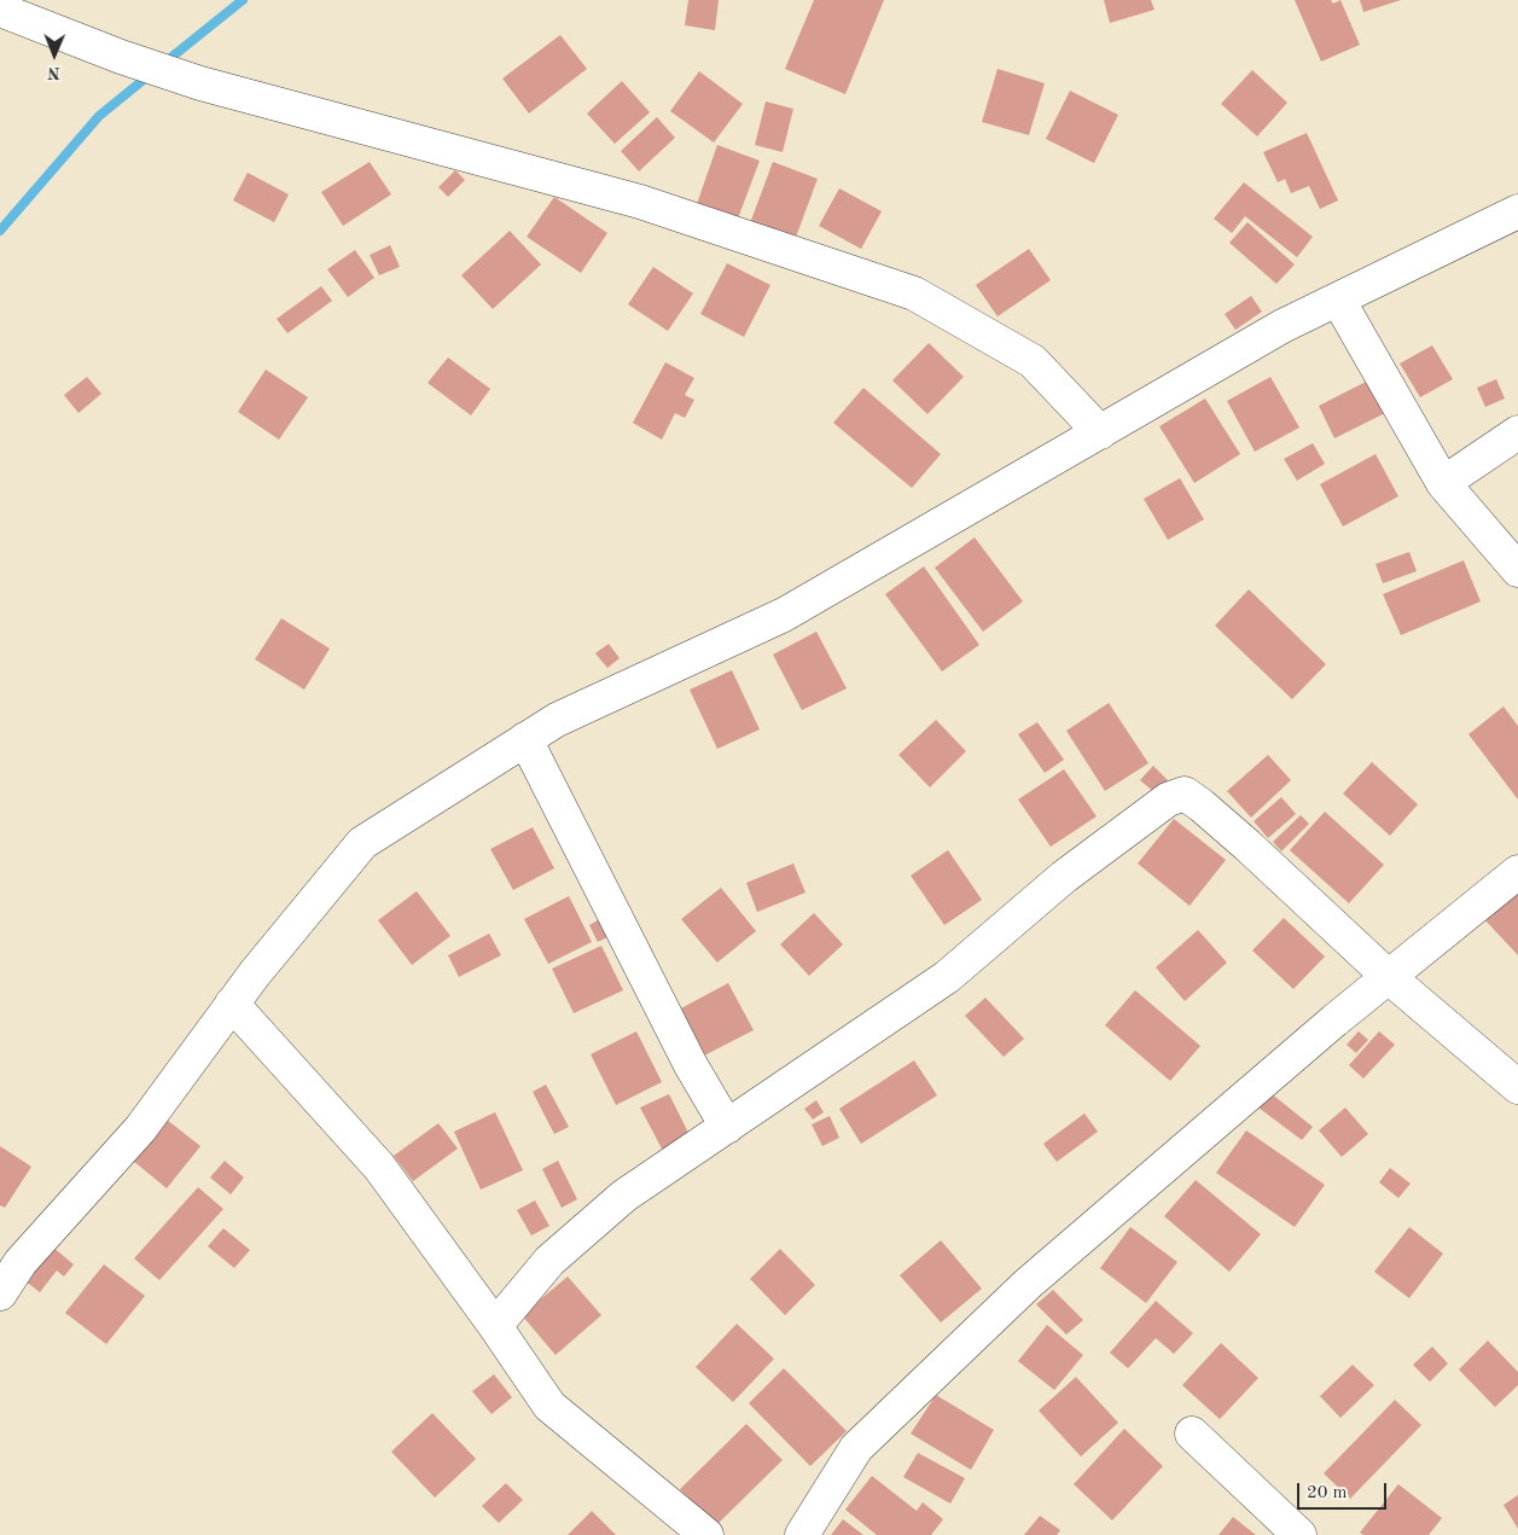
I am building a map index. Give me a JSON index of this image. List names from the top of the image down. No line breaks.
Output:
{"scale_bar":"20 m","north":"bottom"}
